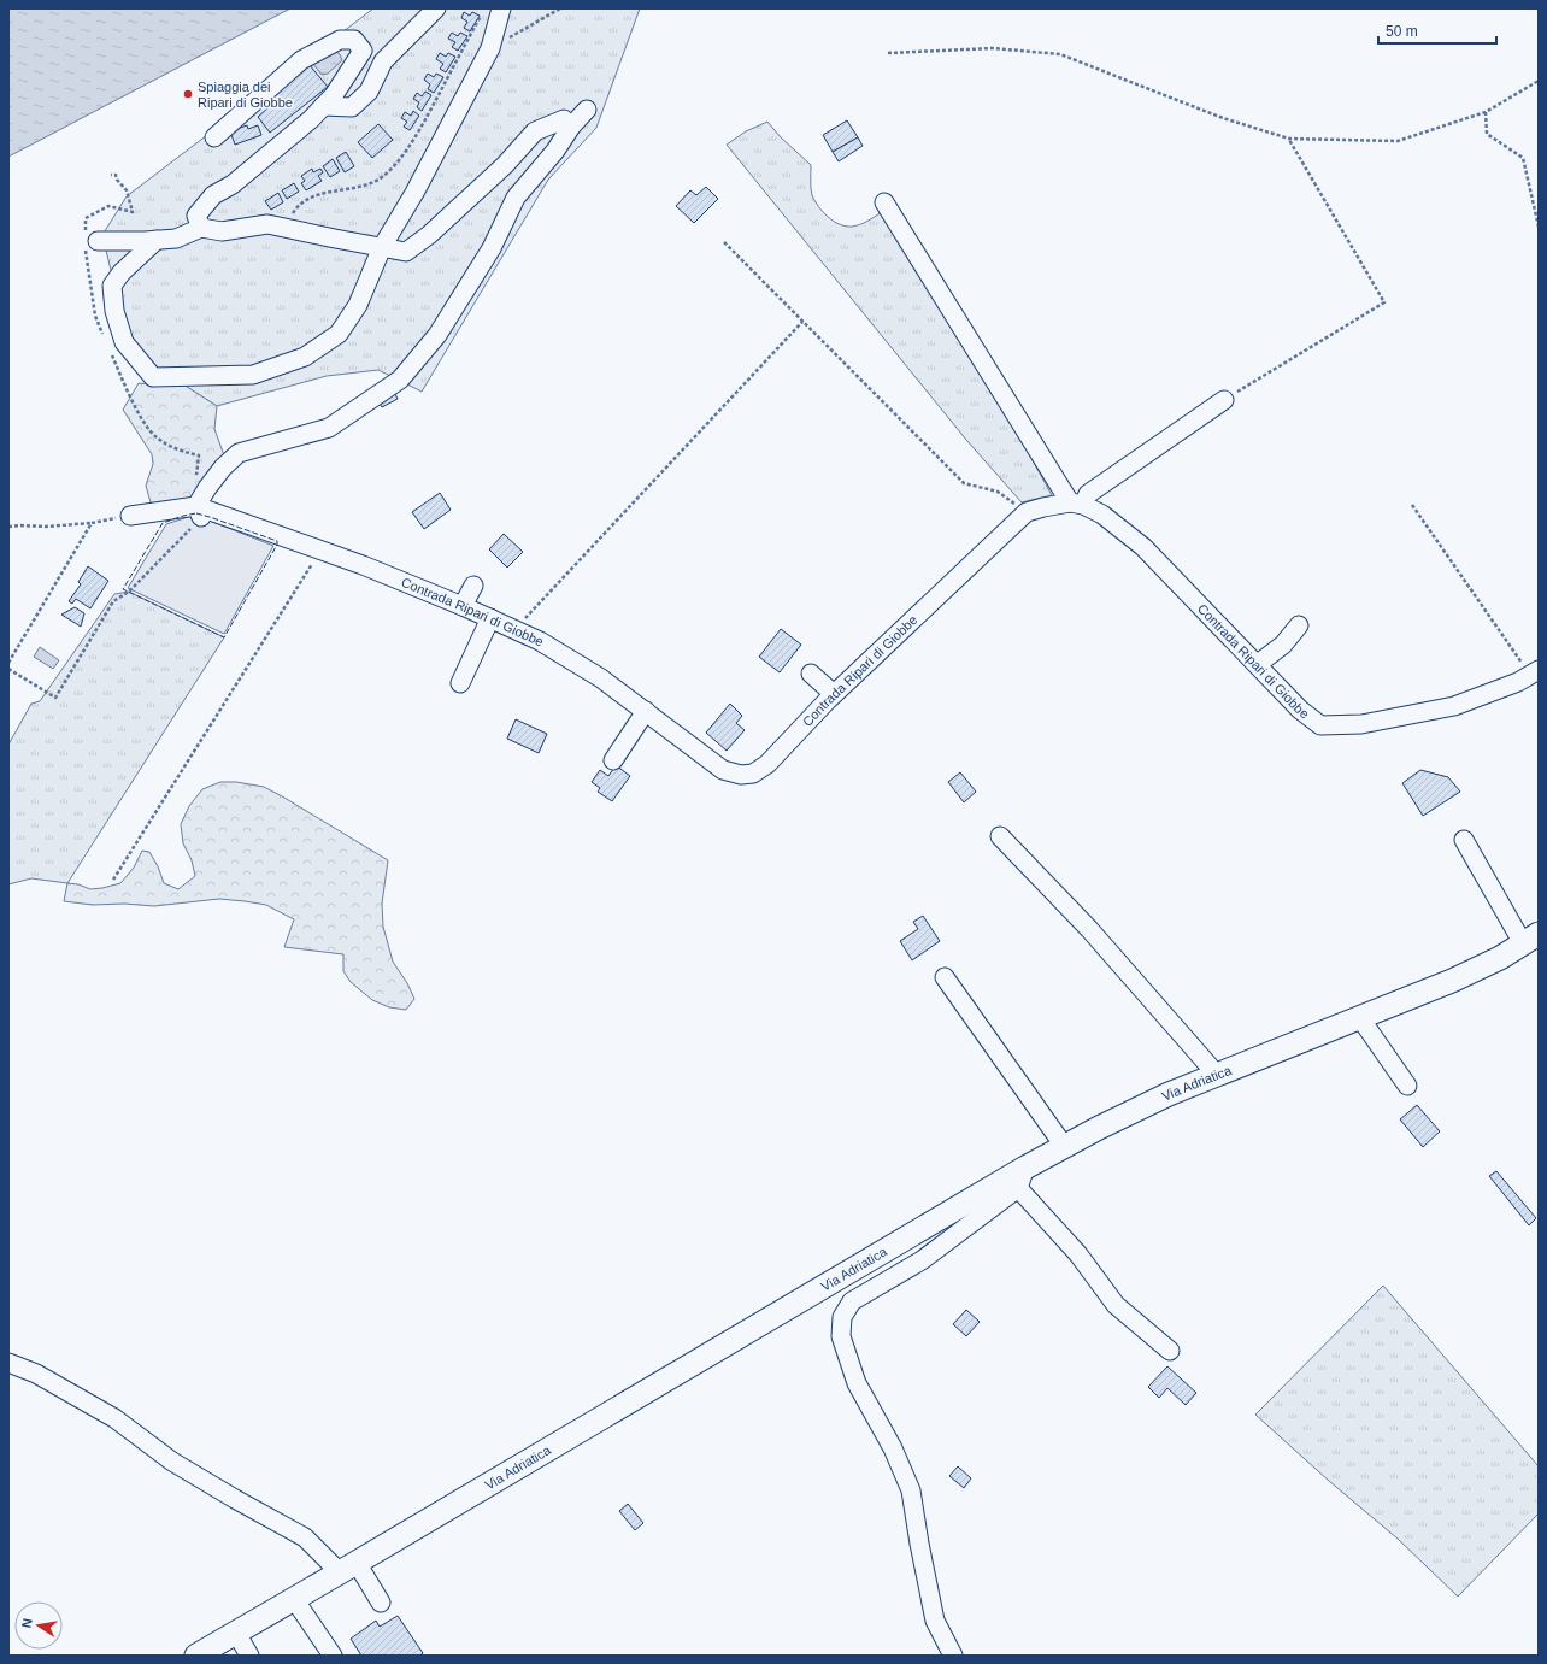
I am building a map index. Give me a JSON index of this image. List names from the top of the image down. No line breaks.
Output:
{"streets":{"main road":["Via Adriatica"],"street":["Contrada Ripari di Giobbe"]},"places":["Spiaggia dei Ripari di Giobbe"],"scale_bar":"50 m","north":"left"}
